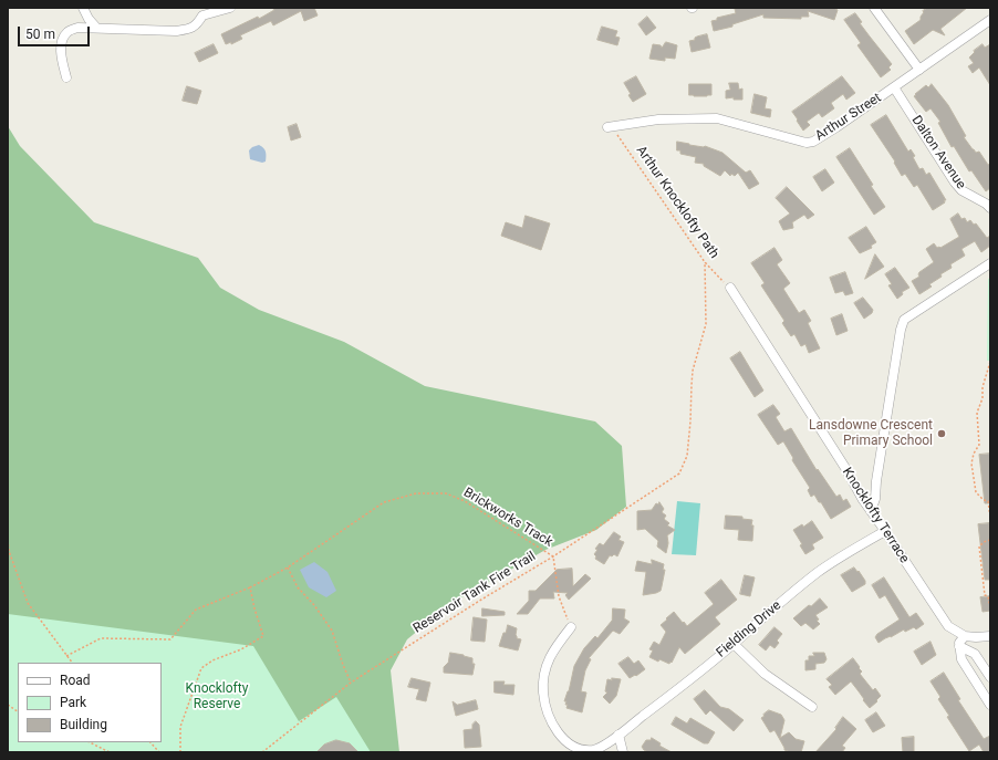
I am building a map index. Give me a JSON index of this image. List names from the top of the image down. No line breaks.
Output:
{"streets":{"street":["Arthur Street","Dalton Avenue","Knocklofty Terrace","Fielding Drive"],"path":["Arthur Knocklofty Path","Brickworks Track","Reservoir Tank Fire Trail"]},"crossings":[["Arthur Street","Dalton Avenue"],["Arthur Street","Arthur Knocklofty Path"],["Arthur Knocklofty Path","Knocklofty Terrace"],["Arthur Knocklofty Path","Reservoir Tank Fire Trail"],["Knocklofty Terrace","Fielding Drive"],["Brickworks Track","Reservoir Tank Fire Trail"]],"parks":["Knocklofty Reserve"],"places":["Lansdowne Crescent Primary School"],"legend":["Road","Park","Building"],"scale_bar":"50 m"}
